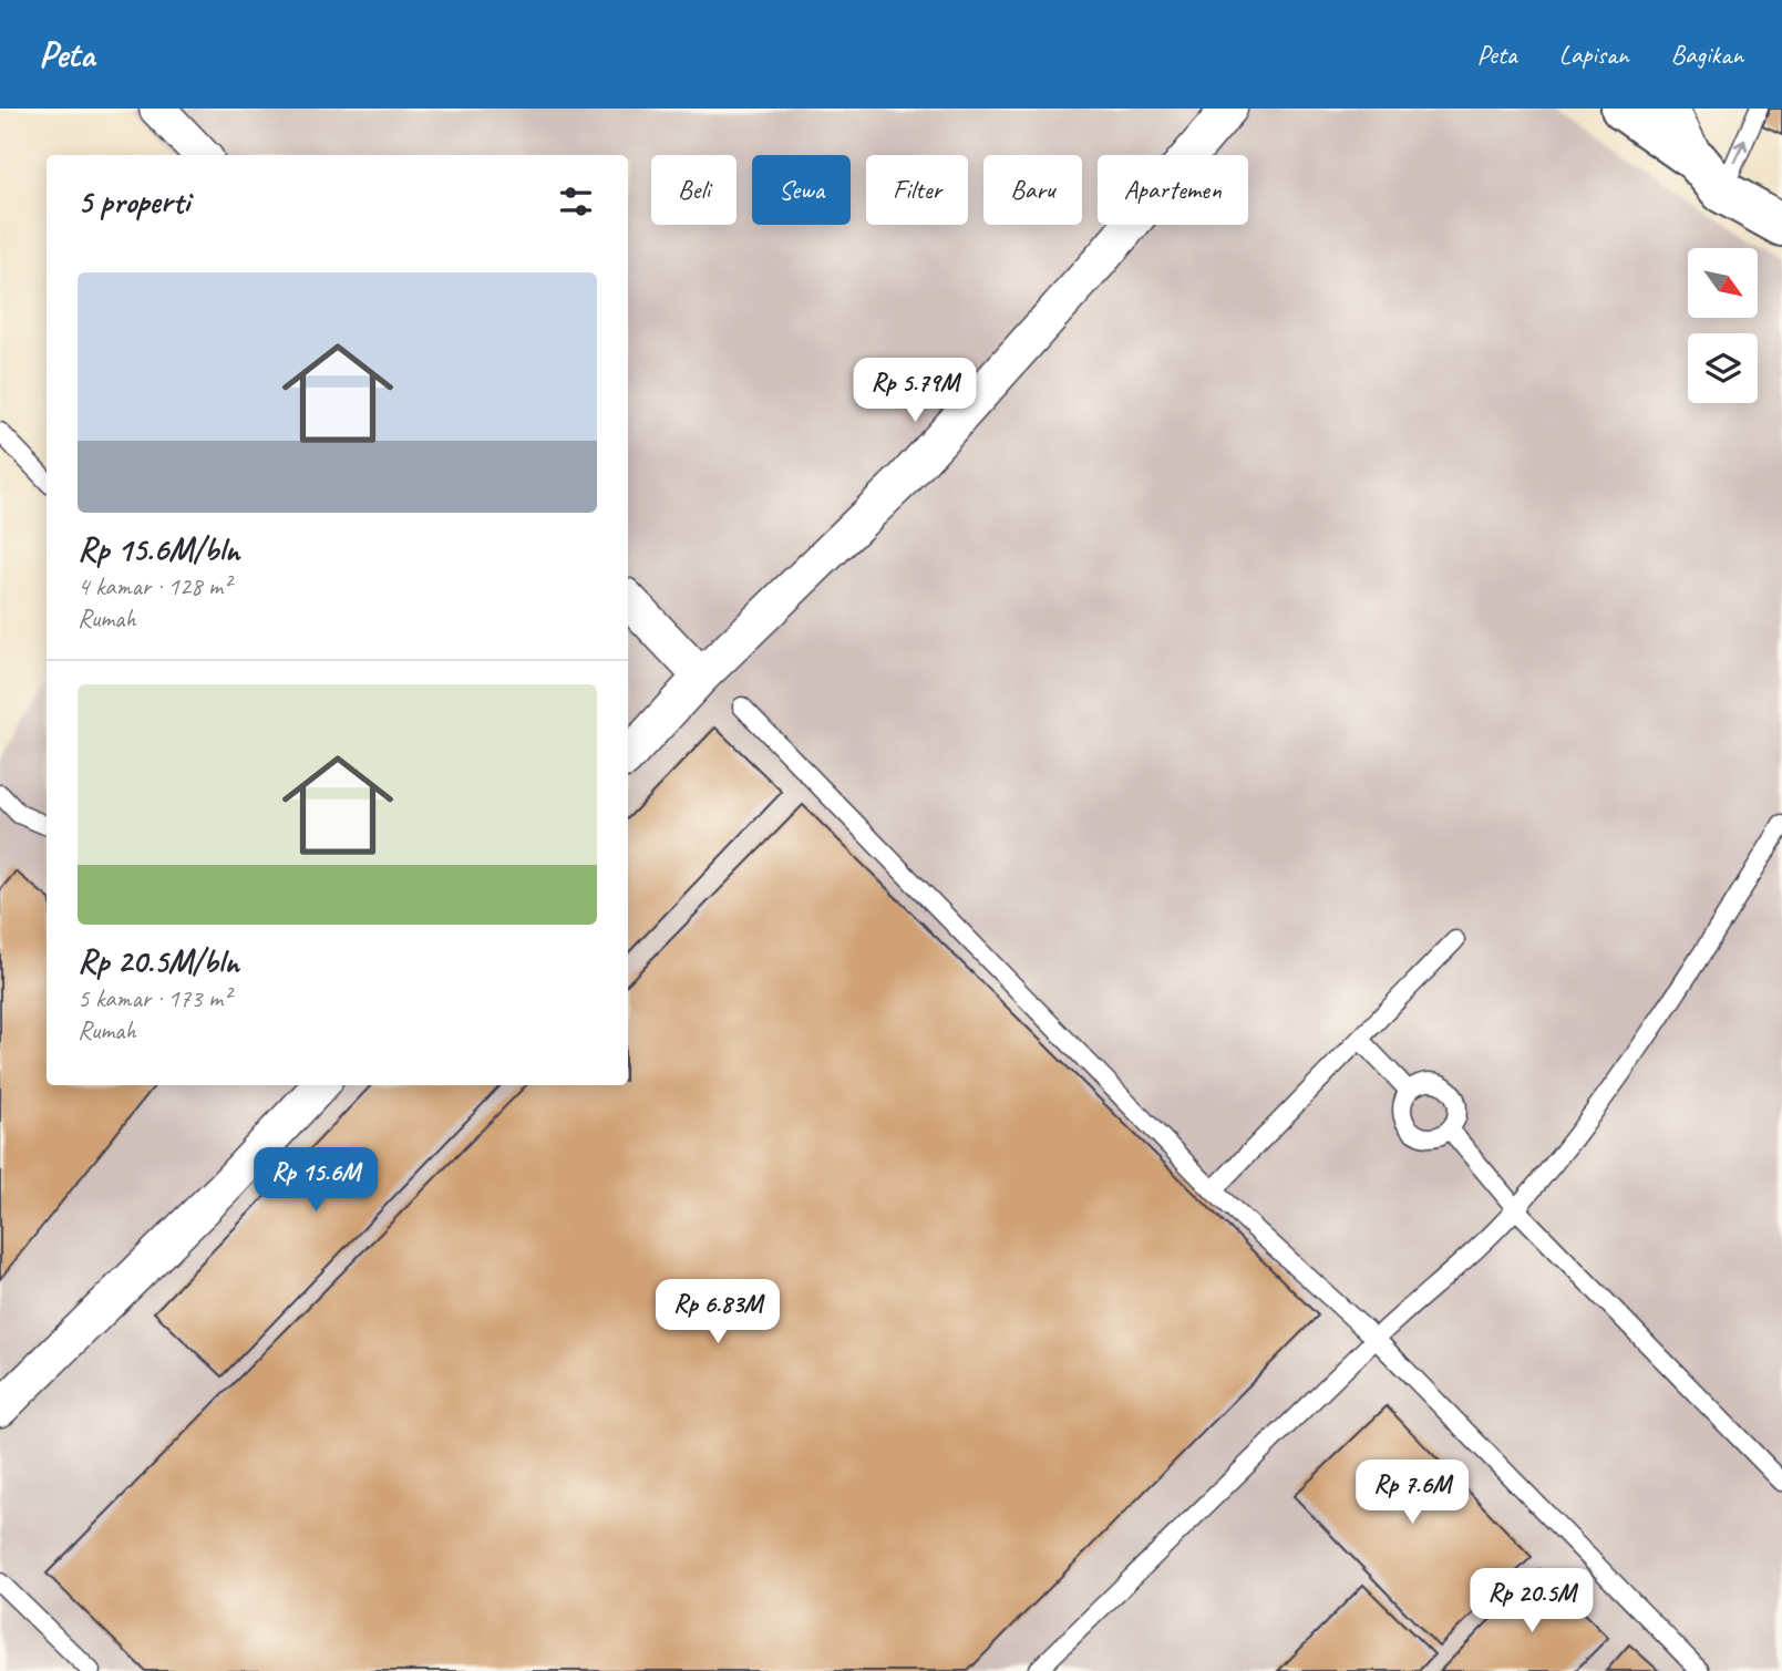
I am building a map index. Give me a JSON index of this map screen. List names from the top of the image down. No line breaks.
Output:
{"north":"bottom right","page":{"header":"Peta","nav":["Peta","Lapisan","Bagikan"],"chip":["Beli","Sewa","Filter","Baru","Apartemen"],"heading":"5 properti","list":[{"name":"Rp 15.6M/bln","note":"4 kamar · 128 m² · Rumah"},{"name":"Rp 20.5M/bln","note":"5 kamar · 173 m² · Rumah"}],"price":["Rp 5.79M","Rp 15.6M","Rp 6.83M","Rp 7.6M","Rp 20.5M"]}}
